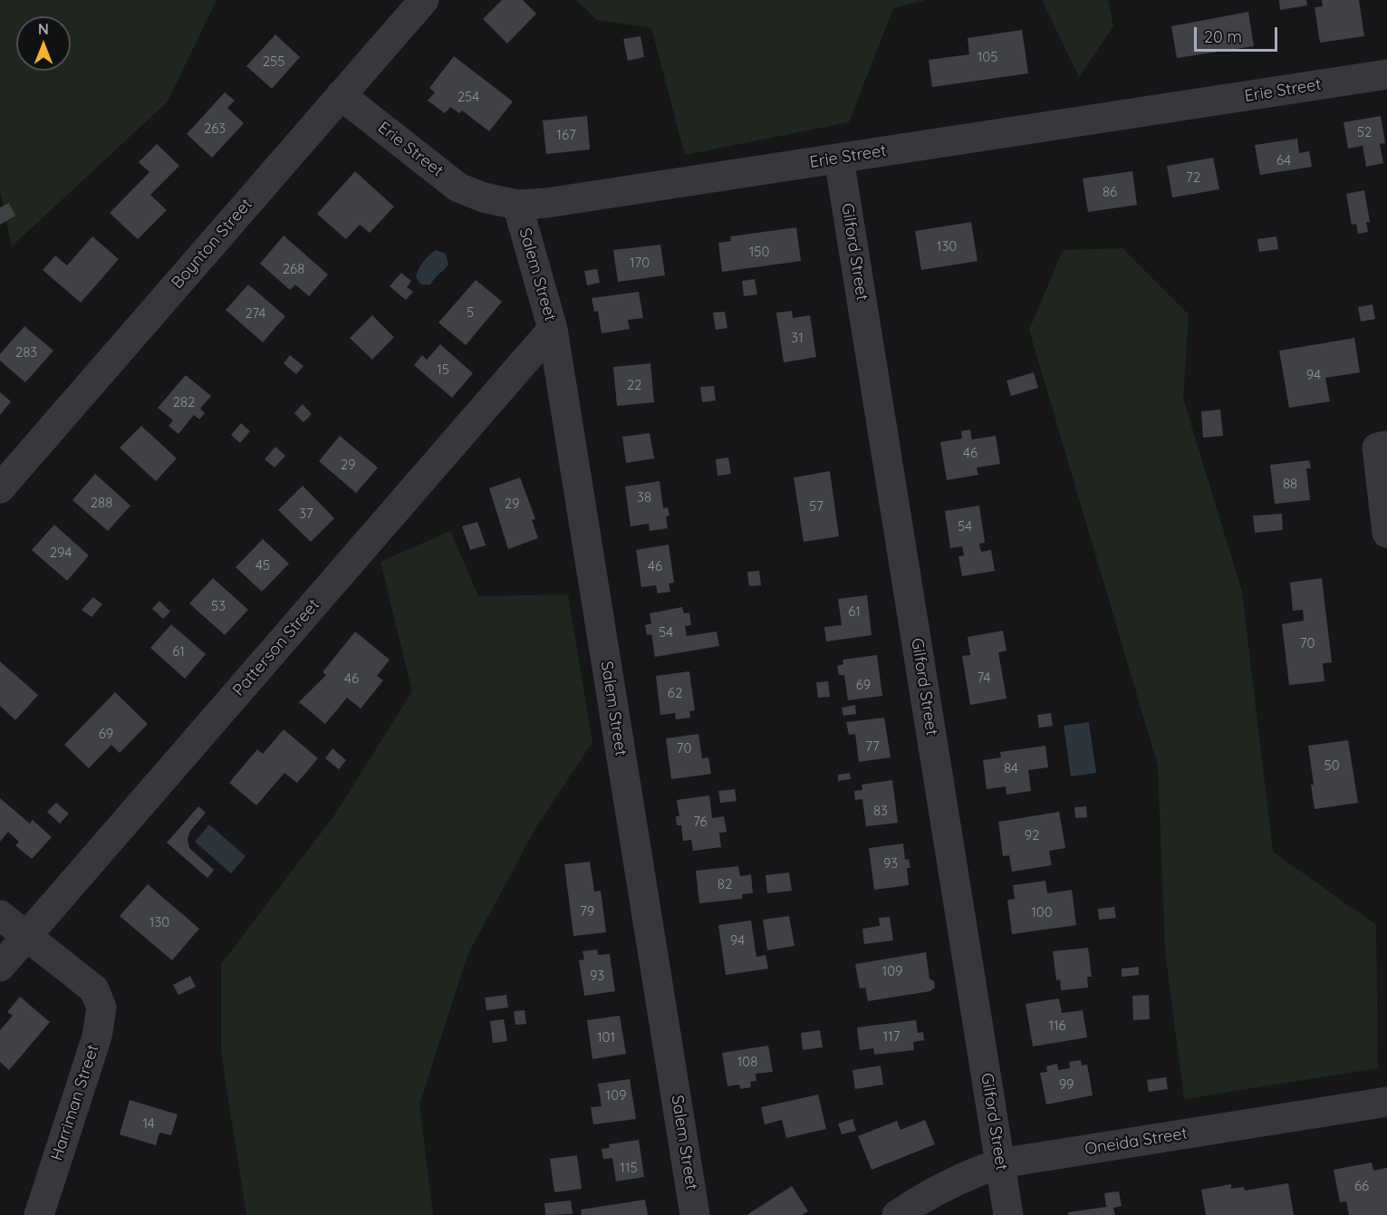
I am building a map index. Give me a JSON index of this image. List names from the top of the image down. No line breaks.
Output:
{"streets":{"street":["Erie Street","Boynton Street","Gilford Street","Salem Street","Patterson Street","Harriman Street","Oneida Street"]},"crossings":[["Erie Street","Boynton Street"],["Erie Street","Gilford Street"],["Erie Street","Salem Street"],["Gilford Street","Oneida Street"],["Salem Street","Patterson Street"],["Patterson Street","Harriman Street"]],"house_numbers":["105","255","254","263","52","167","64","72","86","130","150","170","268","5","274","31","283","15","94","22","282","46","29","88","38","288","29","57","37","54","294","45","46","53","61","54","70","61","74","46","69","62","69","77","70","50","84","83","76","92","93","82","79","100","130","94","109","93","116","117","101","108","99","109","14","115","66"],"scale_bar":"20 m","north":"top"}
